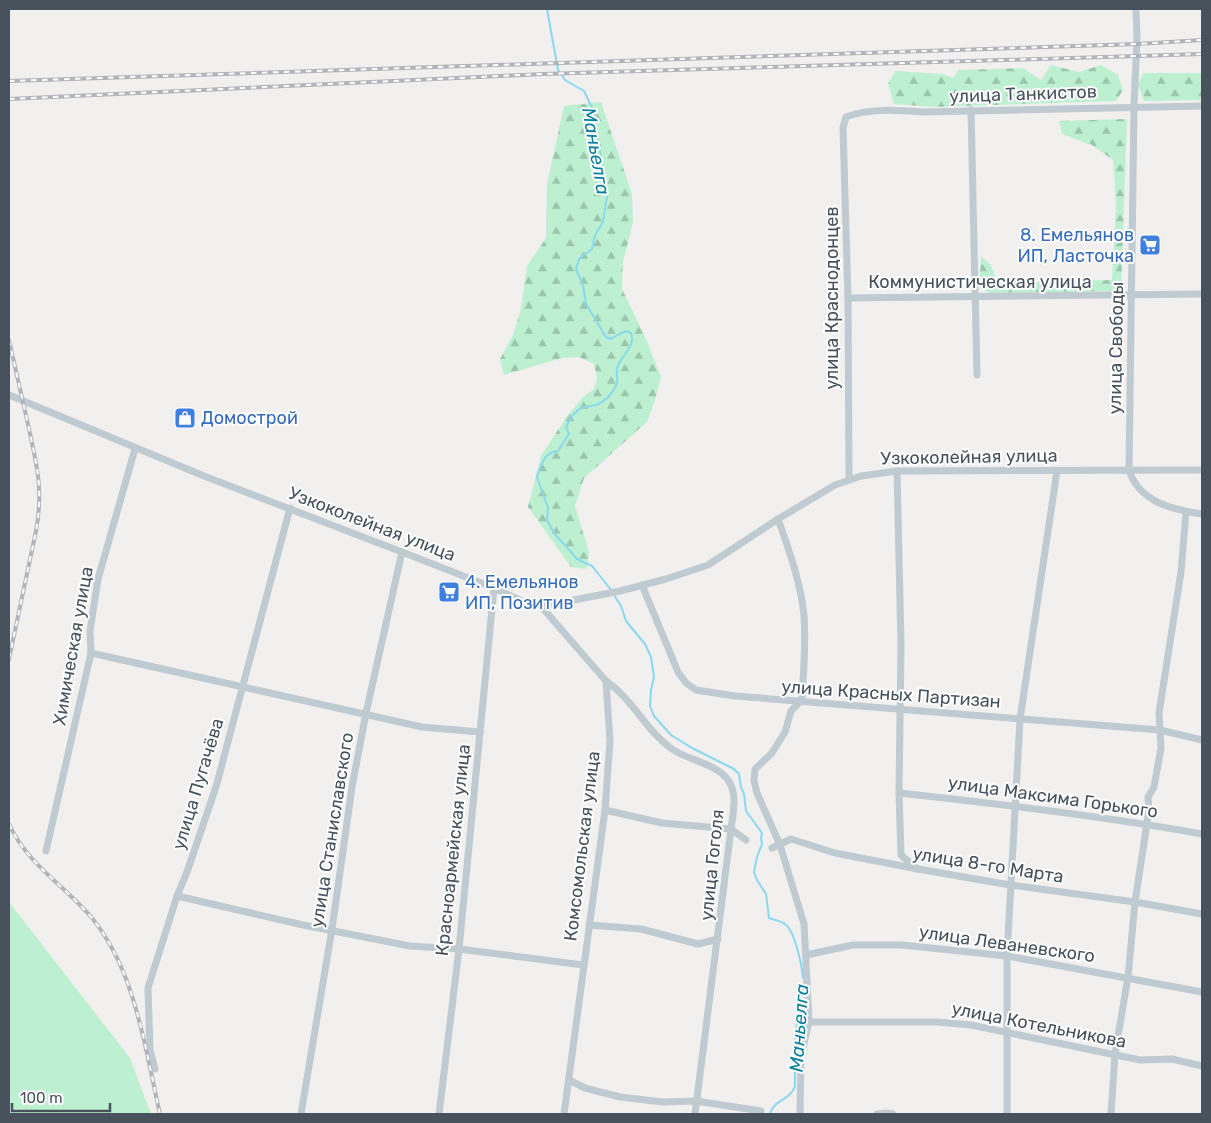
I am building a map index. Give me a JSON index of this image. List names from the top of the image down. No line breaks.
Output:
{"streets":{"street":["улица Танкистов","Коммунистическая улица","улица Краснодонцев","улица Свободы","Узкоколейная улица","Химическая улица","улица Красных Партизан","улица Пугачёва","улица Максима Горького","улица Станиславского","Комсомольская улица","Красноармейская улица","улица Гоголя","улица 8-го Марта","улица Леваневского","улица Котельникова"]},"crossings":[["улица Танкистов","улица Краснодонцев"],["улица Танкистов","улица Свободы"],["Коммунистическая улица","улица Краснодонцев"],["Коммунистическая улица","улица Свободы"],["улица Краснодонцев","Узкоколейная улица"],["улица Свободы","Узкоколейная улица"],["Узкоколейная улица","Химическая улица"],["Узкоколейная улица","улица Красных Партизан"],["Узкоколейная улица","улица Пугачёва"],["Узкоколейная улица","улица Станиславского"],["Узкоколейная улица","Красноармейская улица"],["Комсомольская улица","улица Гоголя"]],"water":["Маньелга"],"places":{"supermarket":["8. Емельянов ИП, Ласточка","4. Емельянов ИП, Позитив"],"shop":["Домострой"]},"scale_bar":"100 m"}
